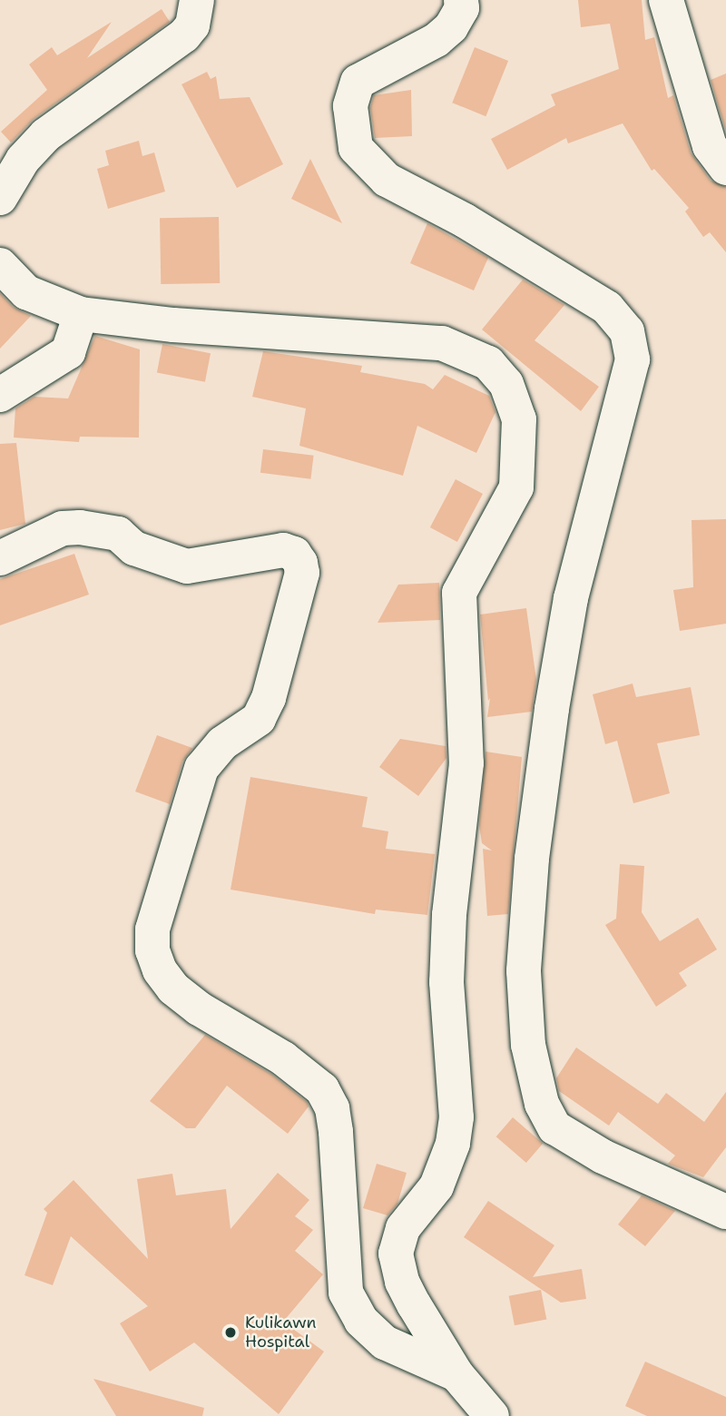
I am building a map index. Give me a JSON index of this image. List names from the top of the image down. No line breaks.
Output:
{"places":["Kulikawn Hospital"]}
